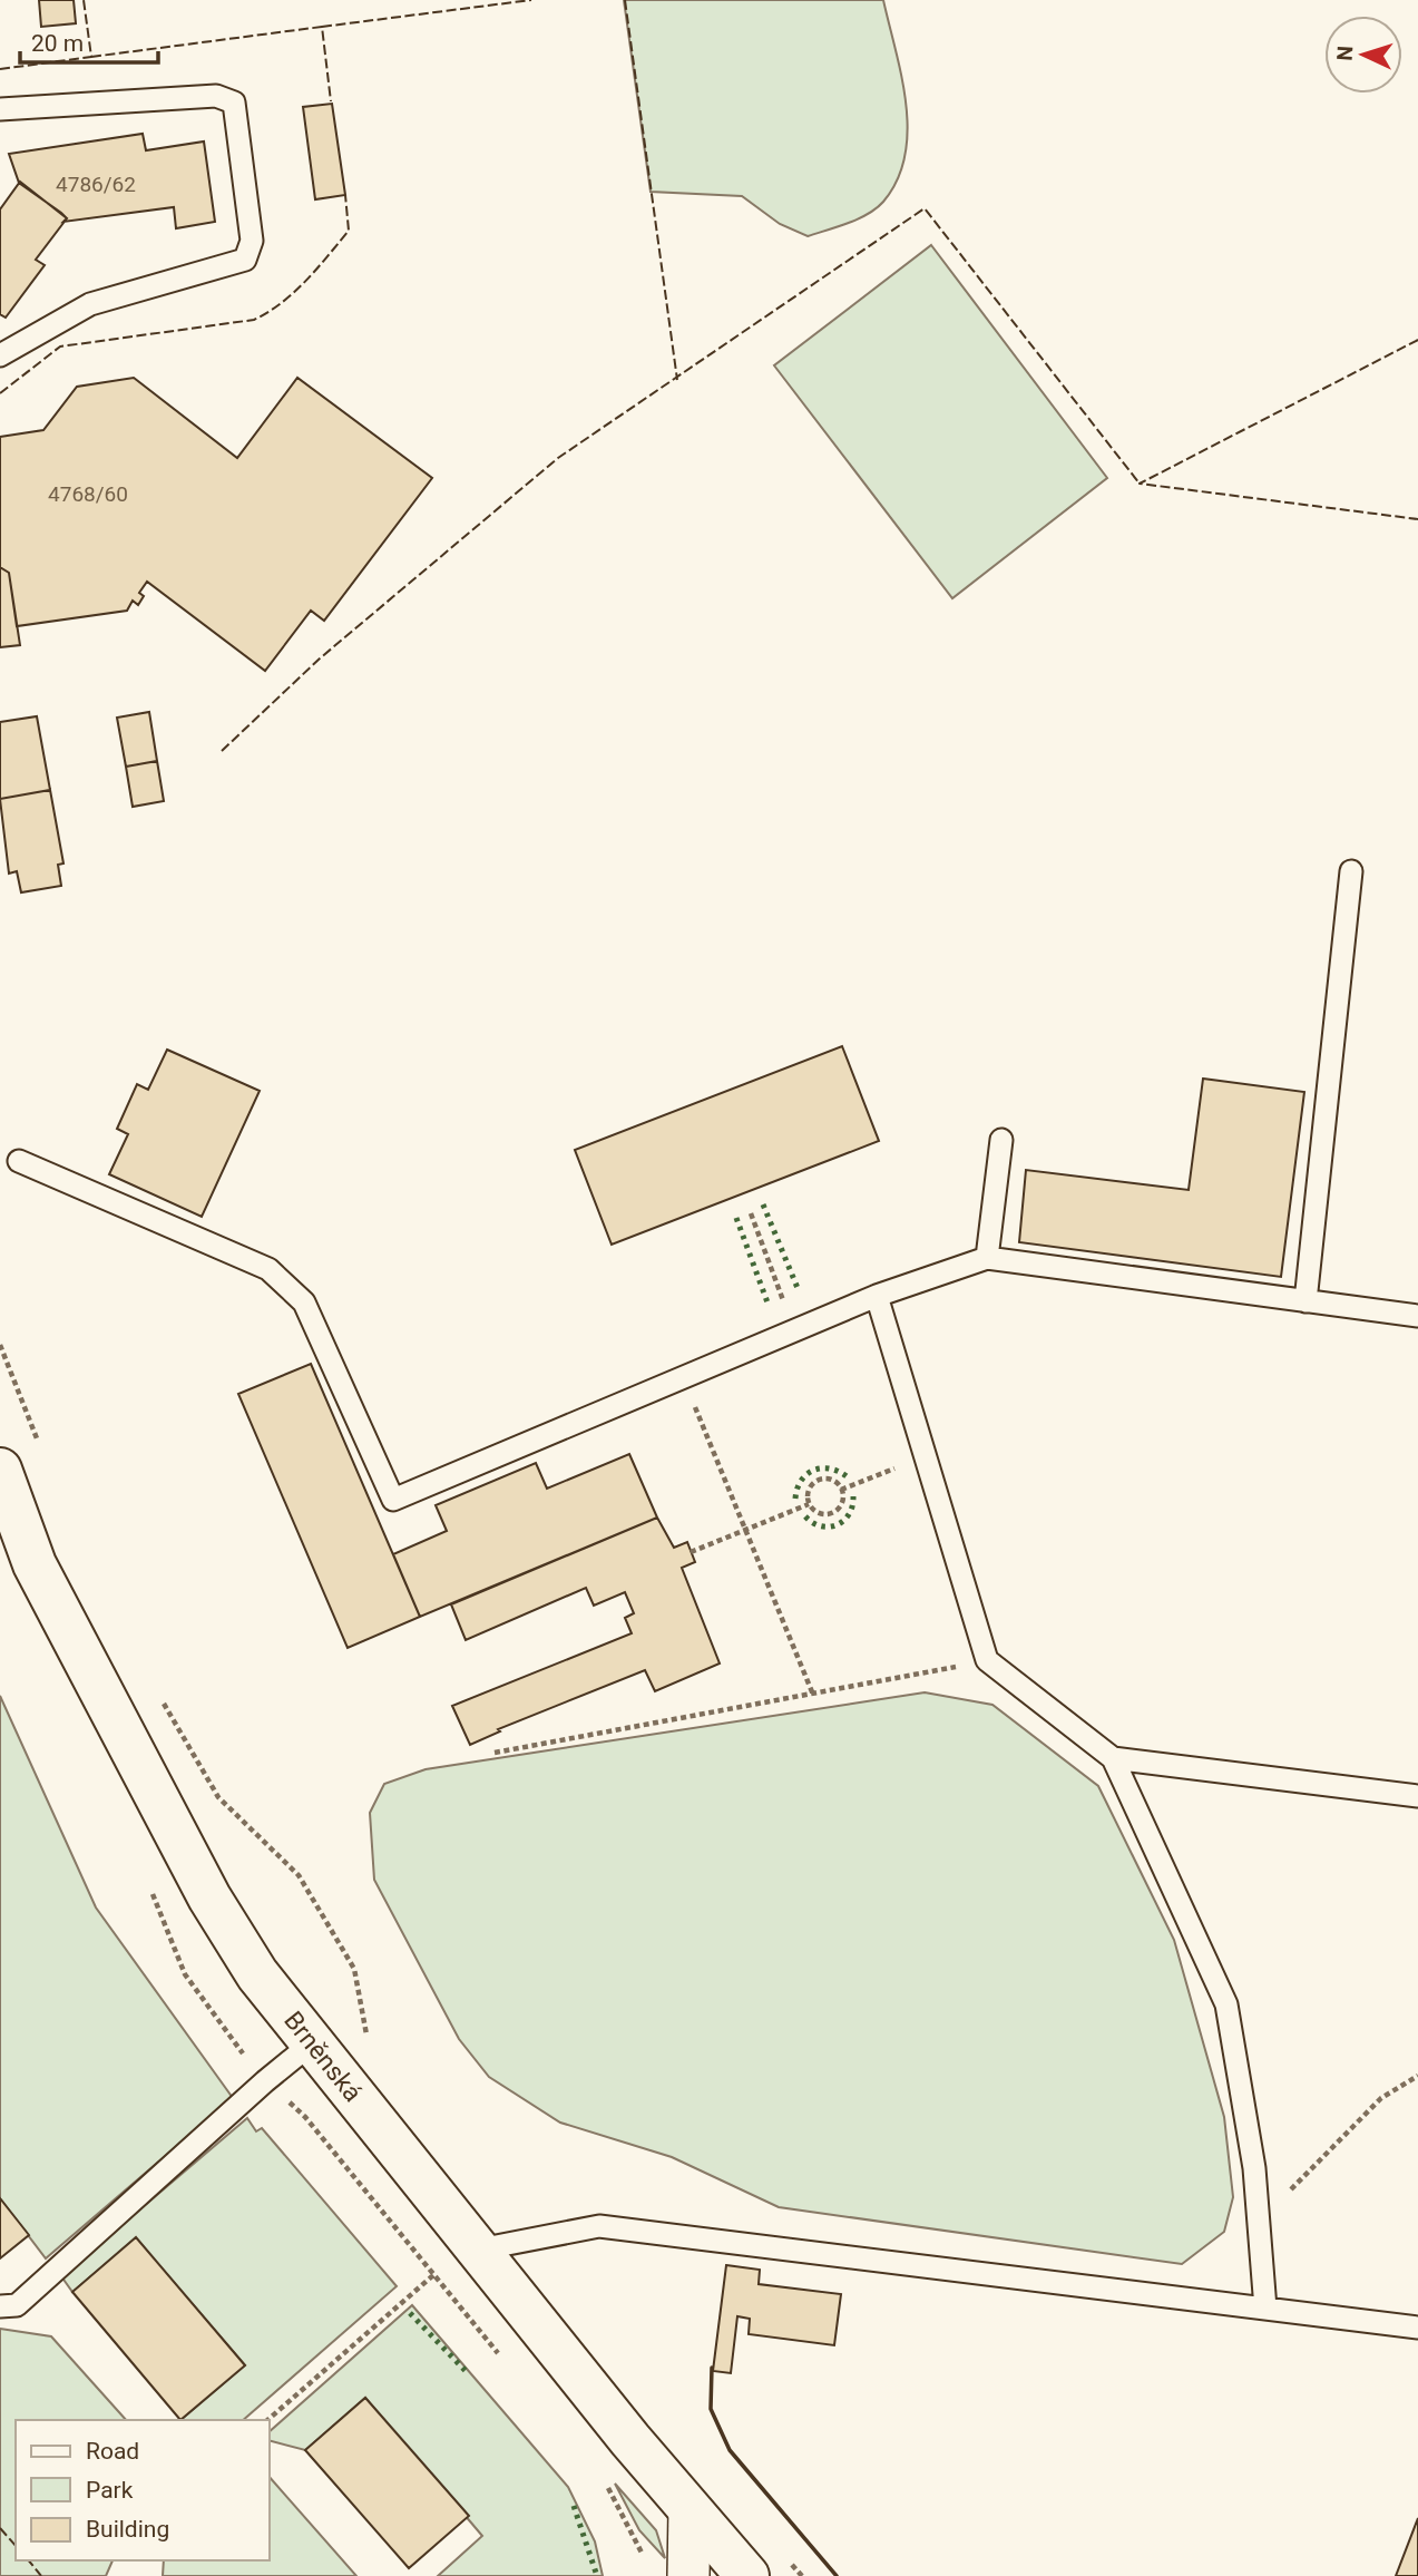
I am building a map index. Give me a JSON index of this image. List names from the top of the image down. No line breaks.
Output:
{"streets":{"main road":["Brněnská"]},"house_numbers":["4786/62","4768/60"],"legend":["Road","Park","Building"],"scale_bar":"20 m","north":"left"}
